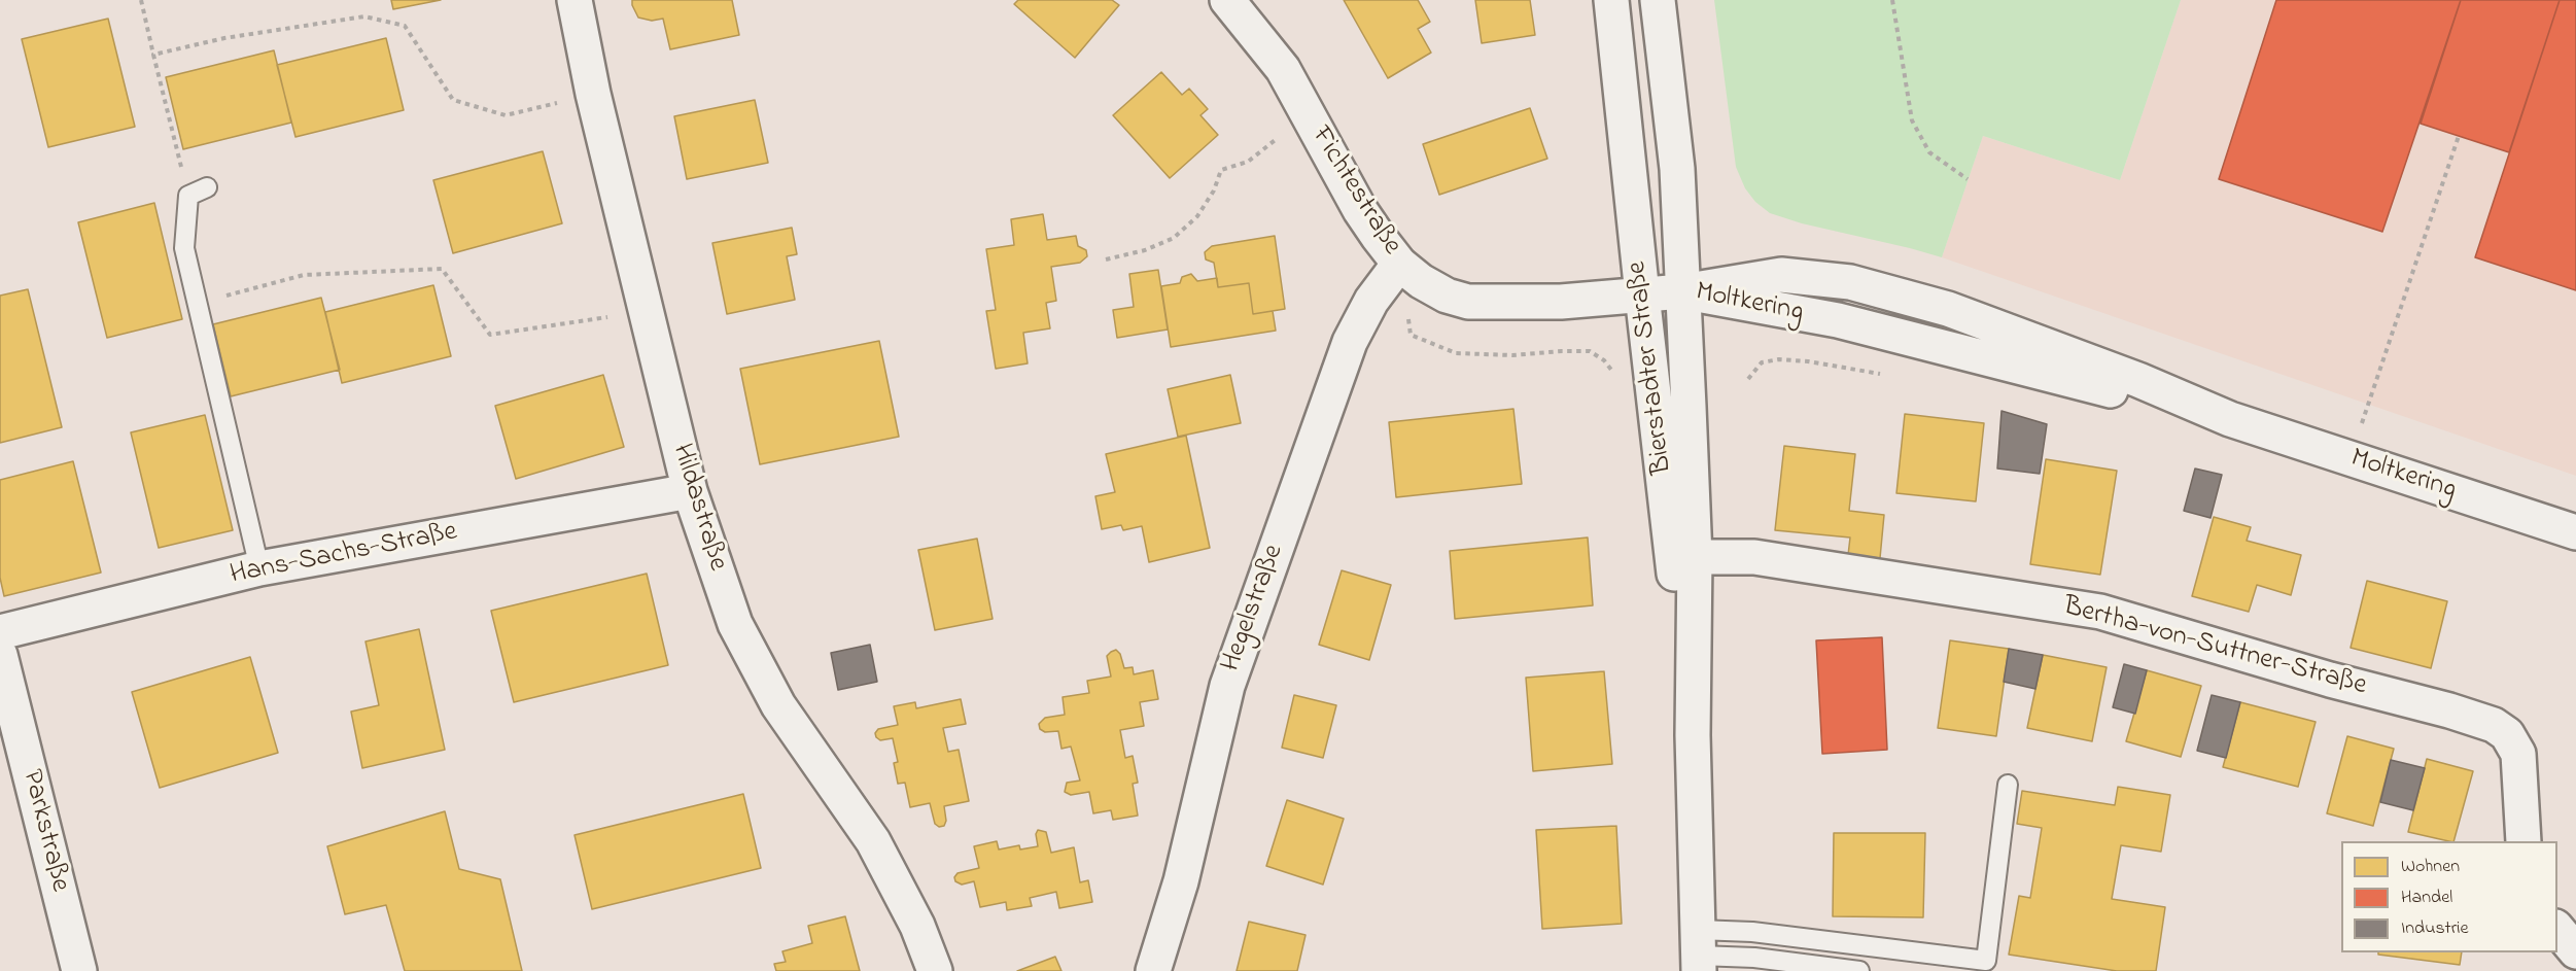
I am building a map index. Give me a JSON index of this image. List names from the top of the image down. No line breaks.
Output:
{"streets":{"street":["Fichtestraße","Moltkering","Bierstadter Straße","Hildastraße","Hans-Sachs-Straße","Hegelstraße","Bertha-von-Suttner-Straße","Parkstraße"]},"crossings":[["Fichtestraße","Moltkering"],["Fichtestraße","Bierstadter Straße"],["Fichtestraße","Hegelstraße"],["Moltkering","Bierstadter Straße"],["Bierstadter Straße","Bertha-von-Suttner-Straße"],["Hildastraße","Hans-Sachs-Straße"]],"legend":["Wohnen","Handel","Industrie"]}
